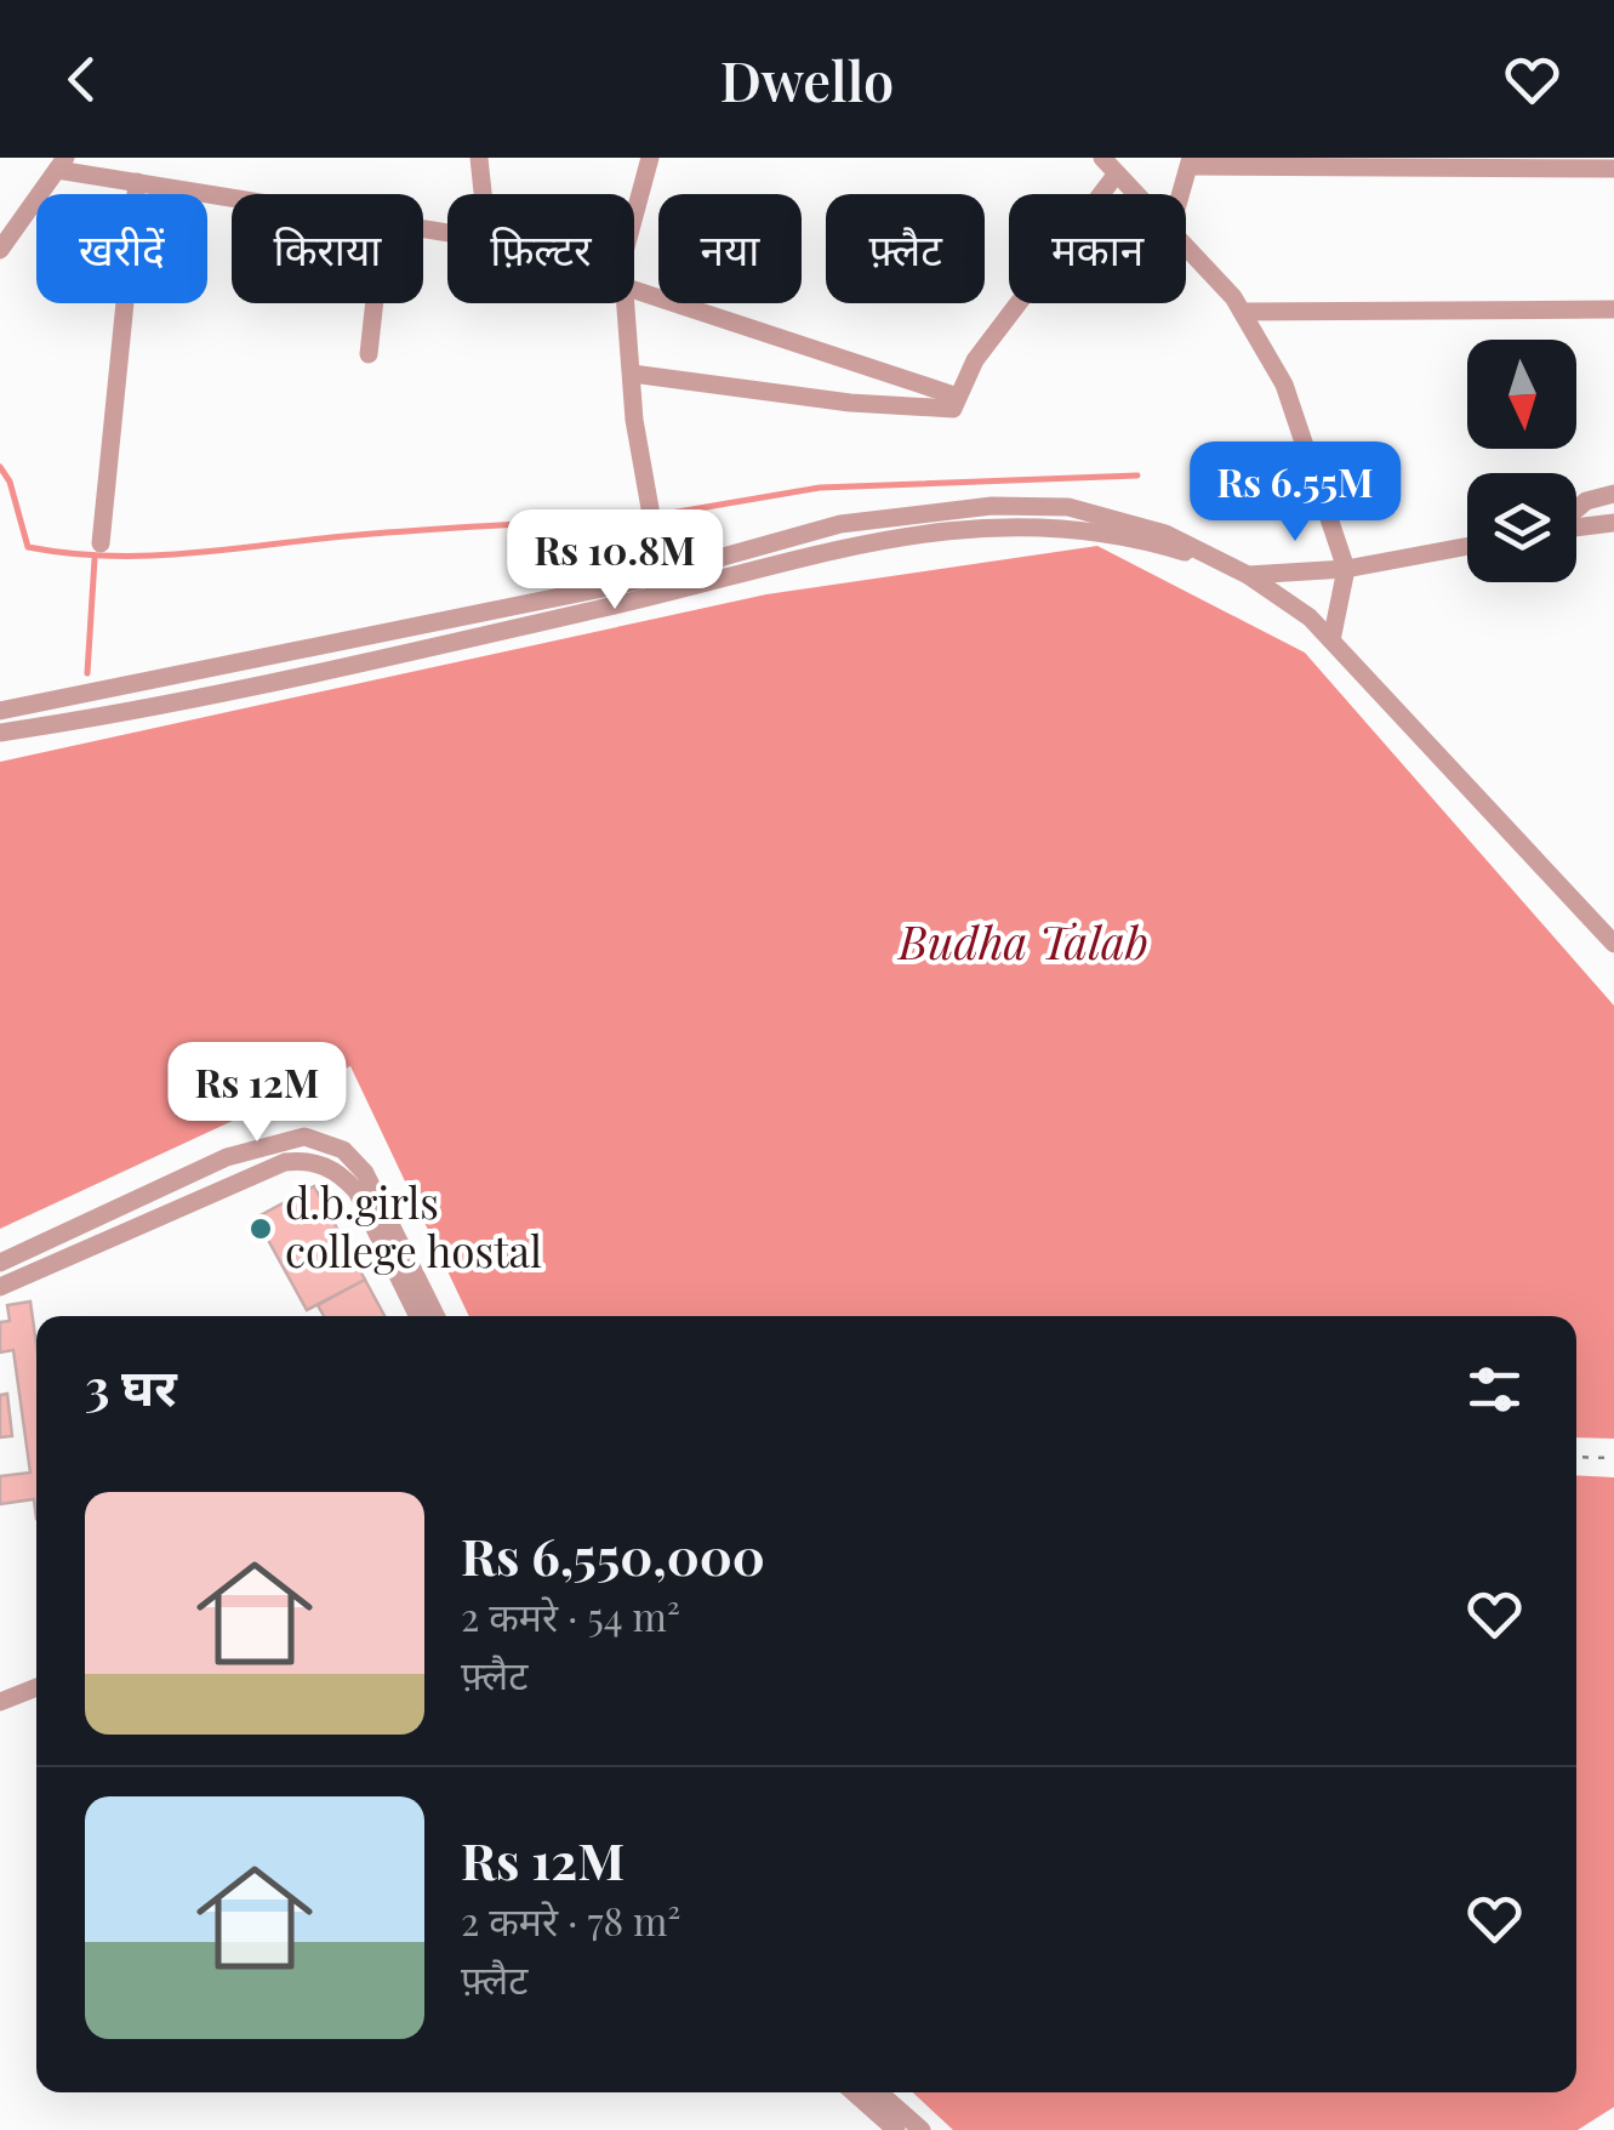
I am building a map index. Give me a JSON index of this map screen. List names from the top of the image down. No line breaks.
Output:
{"water":["Budha Talab"],"places":["d.b.girls college hostal"],"north":"bottom","page":{"header":"Dwello","chip":["खरीदें","किराया","फ़िल्टर","नया","फ़्लैट","मकान"],"price":["Rs 6.55M","Rs 10.8M","Rs 12M"],"heading":"3 घर","list":[{"name":"Rs 6,550,000","note":"2 कमरे · 54 m² · फ़्लैट"},{"name":"Rs 12M","note":"2 कमरे · 78 m² · फ़्लैट"}]}}
